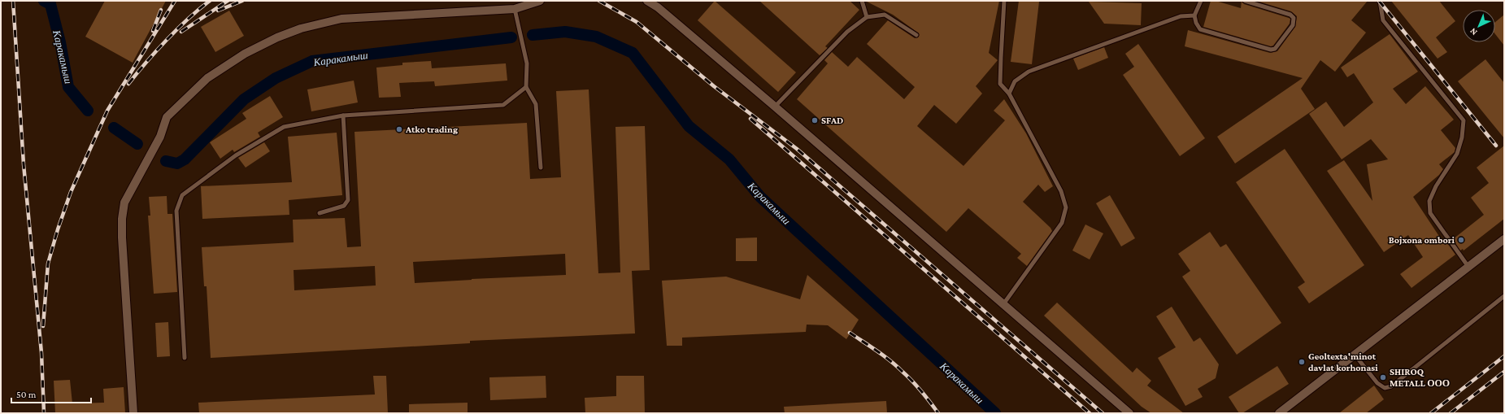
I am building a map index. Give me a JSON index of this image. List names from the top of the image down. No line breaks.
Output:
{"water":["Каракамыш"],"places":["SFAD","Atko trading","Bojxona ombori","Geoltexta'minot davlat korhonasi","SHIROQ METALL ООО"],"scale_bar":"50 m","north":"bottom left"}
